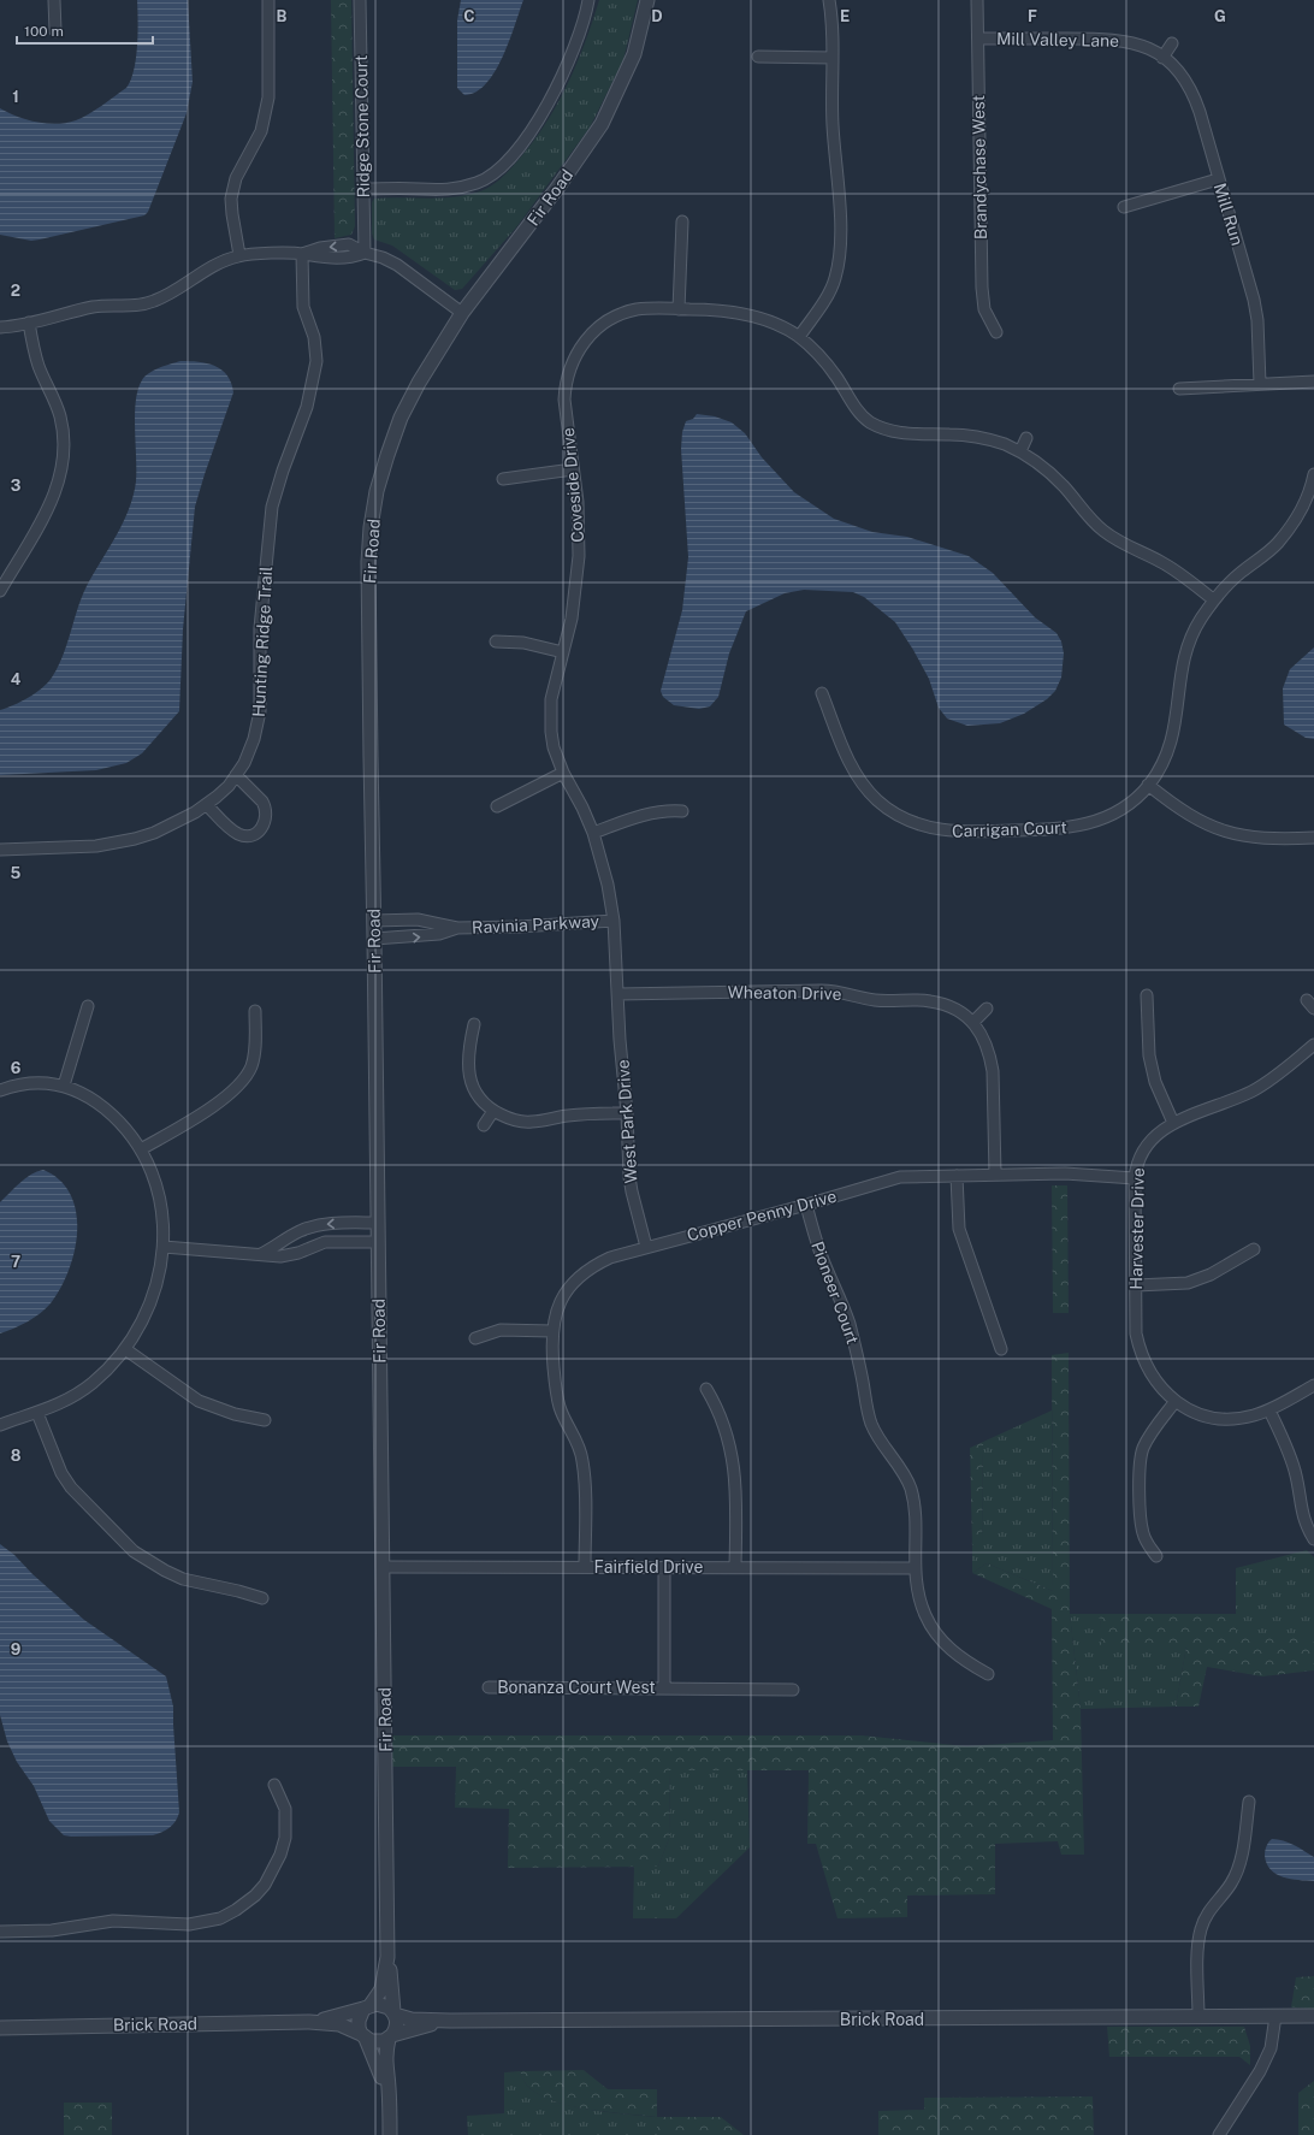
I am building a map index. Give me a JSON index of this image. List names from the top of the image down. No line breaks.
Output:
{"streets":{"street":["Mill Valley Lane","Ridge Stone Court","Brandychase West","Fir Road","Mill Run","Coveside Drive","Hunting Ridge Trail","Carrigan Court","Ravinia Parkway","Wheaton Drive","West Park Drive","Copper Penny Drive","Harvester Drive","Pioneer Court","Fairfield Drive","Bonanza Court West","Brick Road"]},"crossings":[["Mill Valley Lane","Brandychase West"],["Mill Valley Lane","Mill Run"],["Fir Road","Fairfield Drive"],["Fir Road","Brick Road"],["Coveside Drive","Carrigan Court"],["Coveside Drive","Ravinia Parkway"],["Coveside Drive","Wheaton Drive"],["Coveside Drive","West Park Drive"],["Wheaton Drive","West Park Drive"],["West Park Drive","Copper Penny Drive"],["Copper Penny Drive","Harvester Drive"],["Copper Penny Drive","Pioneer Court"],["Copper Penny Drive","Fairfield Drive"],["Pioneer Court","Fairfield Drive"]],"scale_bar":"100 m","grid":{"columns":["B","C","D","E","F","G"],"rows":["1","2","3","4","5","6","7","8","9"]}}
